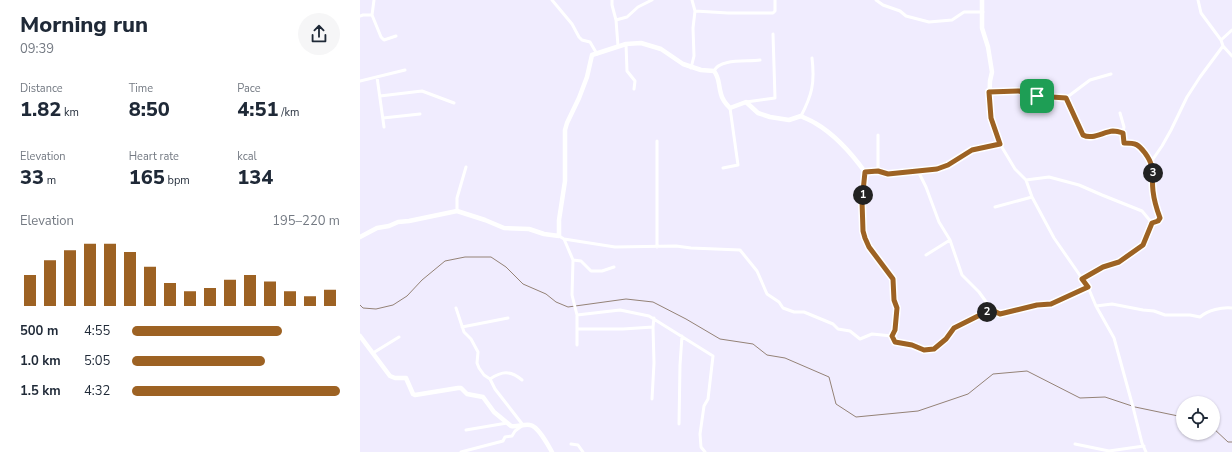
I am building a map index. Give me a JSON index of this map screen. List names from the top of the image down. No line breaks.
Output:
{"page":{"heading":["Morning run","09:39"],"stats":[["Distance","1.82 km"],["Time","8:50"],["Pace","4:51 /km"],["Elevation","33 m"],["Heart rate","165 bpm"],["kcal","134"]],"pins":["3","1","2"],"chart":["Elevation","195–220 m"],"list":[{"name":"500 m","note":"4:55"},{"name":"1.0 km","note":"5:05"},{"name":"1.5 km","note":"4:32"}]}}
